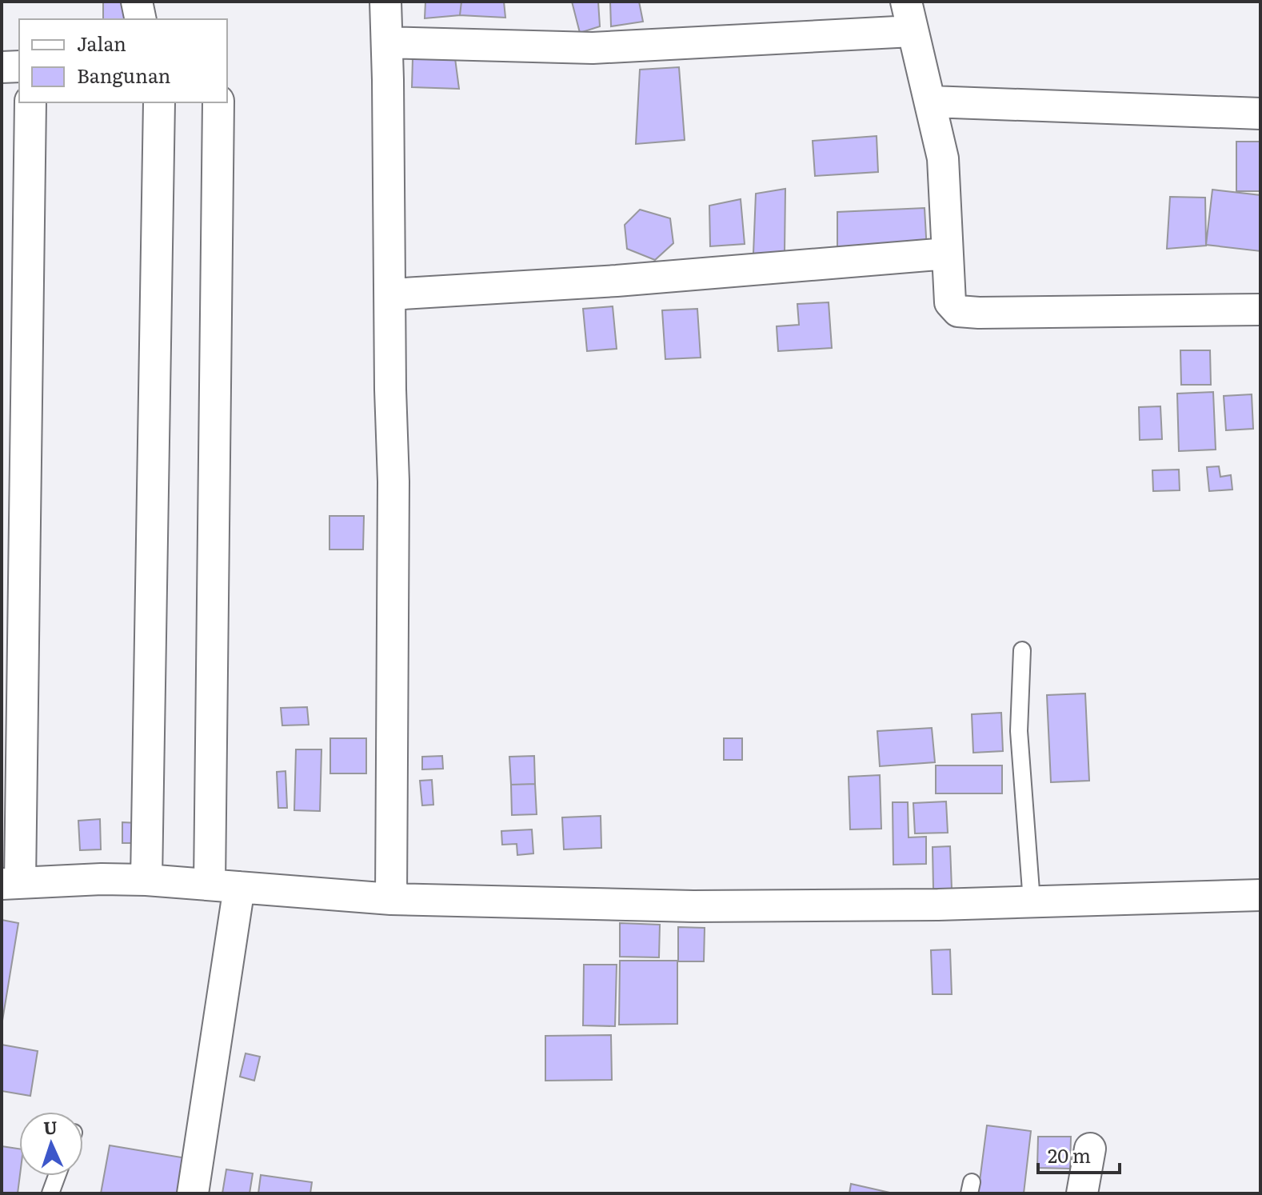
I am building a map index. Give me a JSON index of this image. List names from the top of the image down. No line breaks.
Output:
{"legend":["Jalan","Bangunan"],"scale_bar":"20 m","north":"top"}
